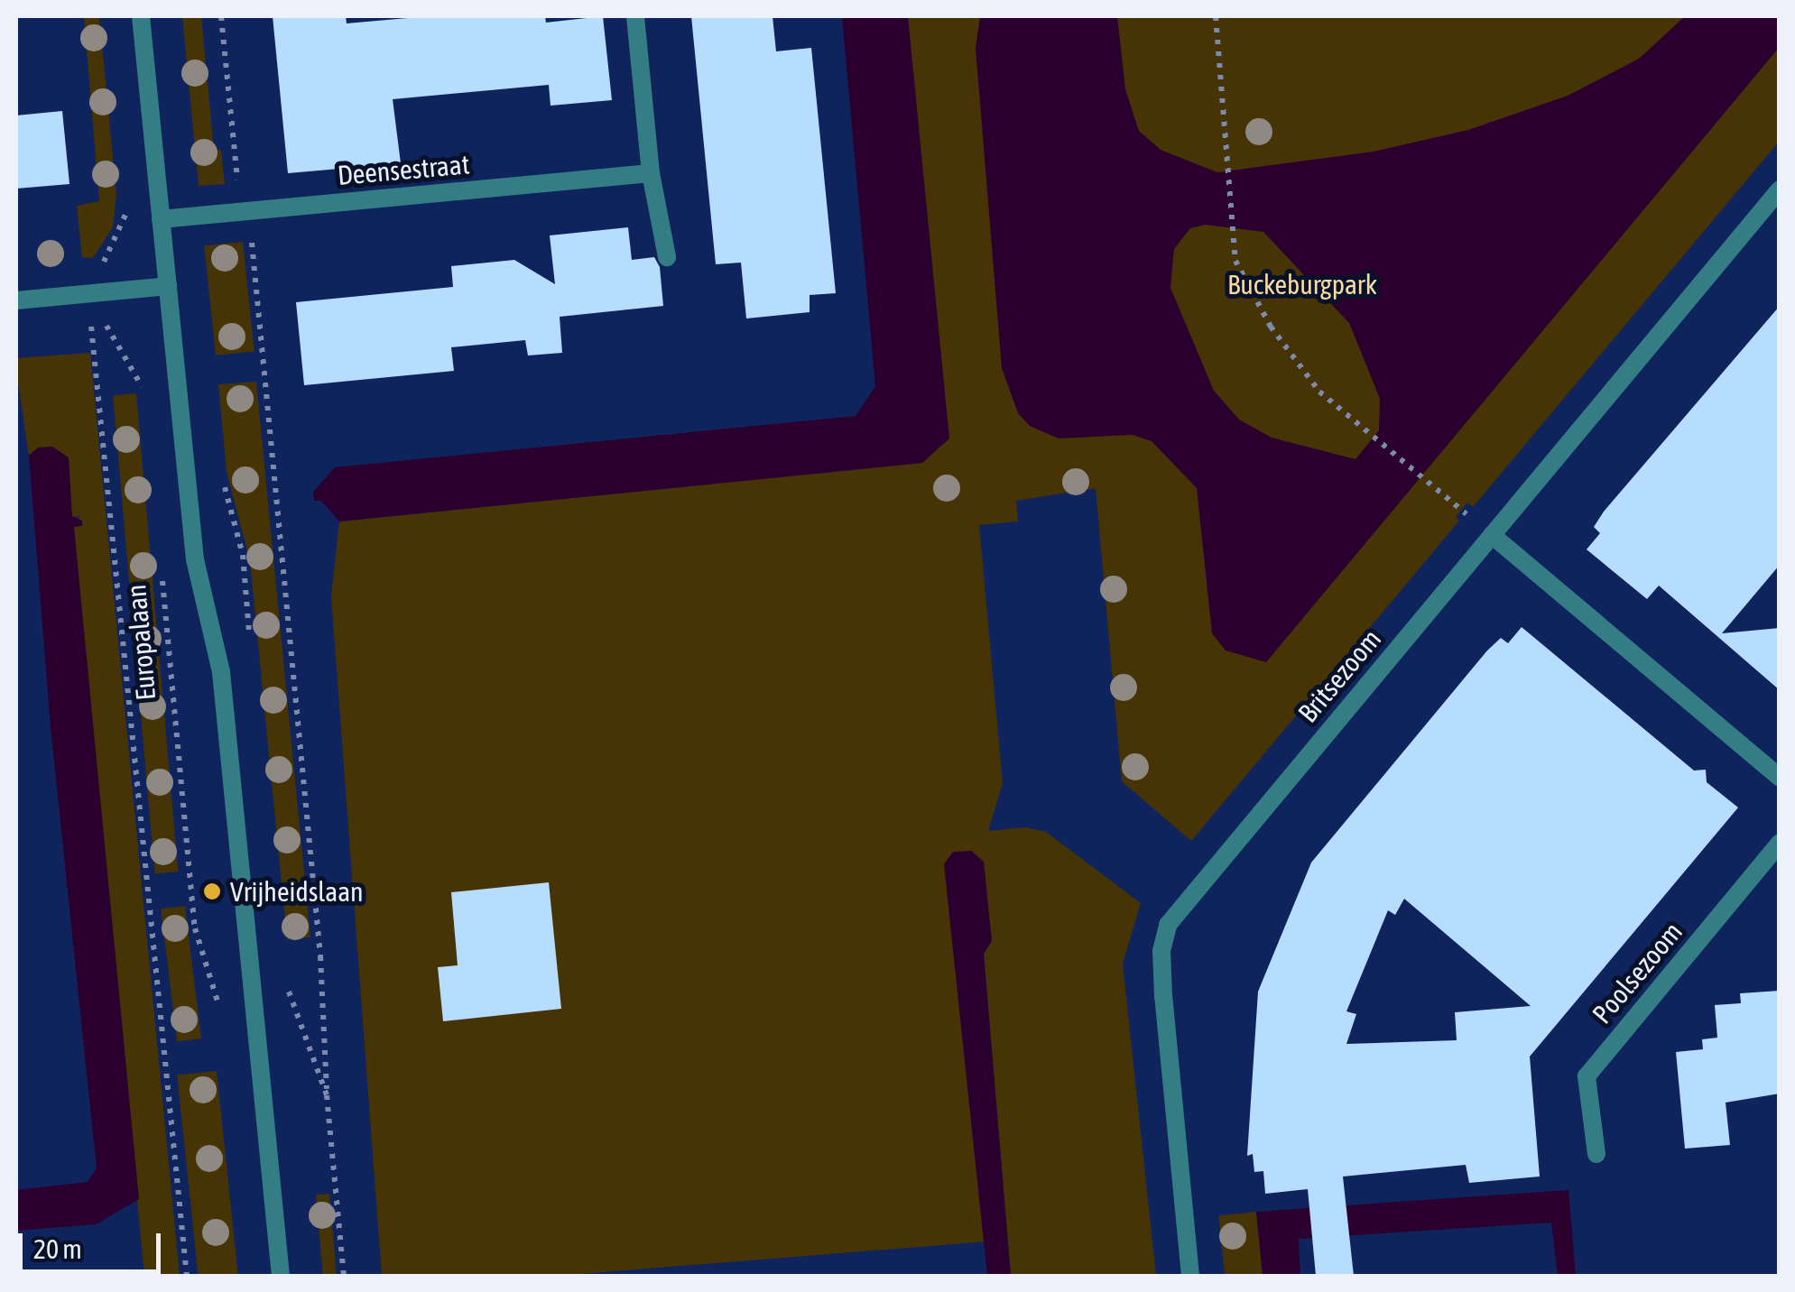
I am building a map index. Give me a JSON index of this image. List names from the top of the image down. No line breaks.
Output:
{"streets":{"street":["Deensestraat","Britsezoom","Poolsezoom"],"path":["Europalaan"]},"parks":["Buckeburgpark"],"places":["Vrijheidslaan"],"scale_bar":"20 m"}
